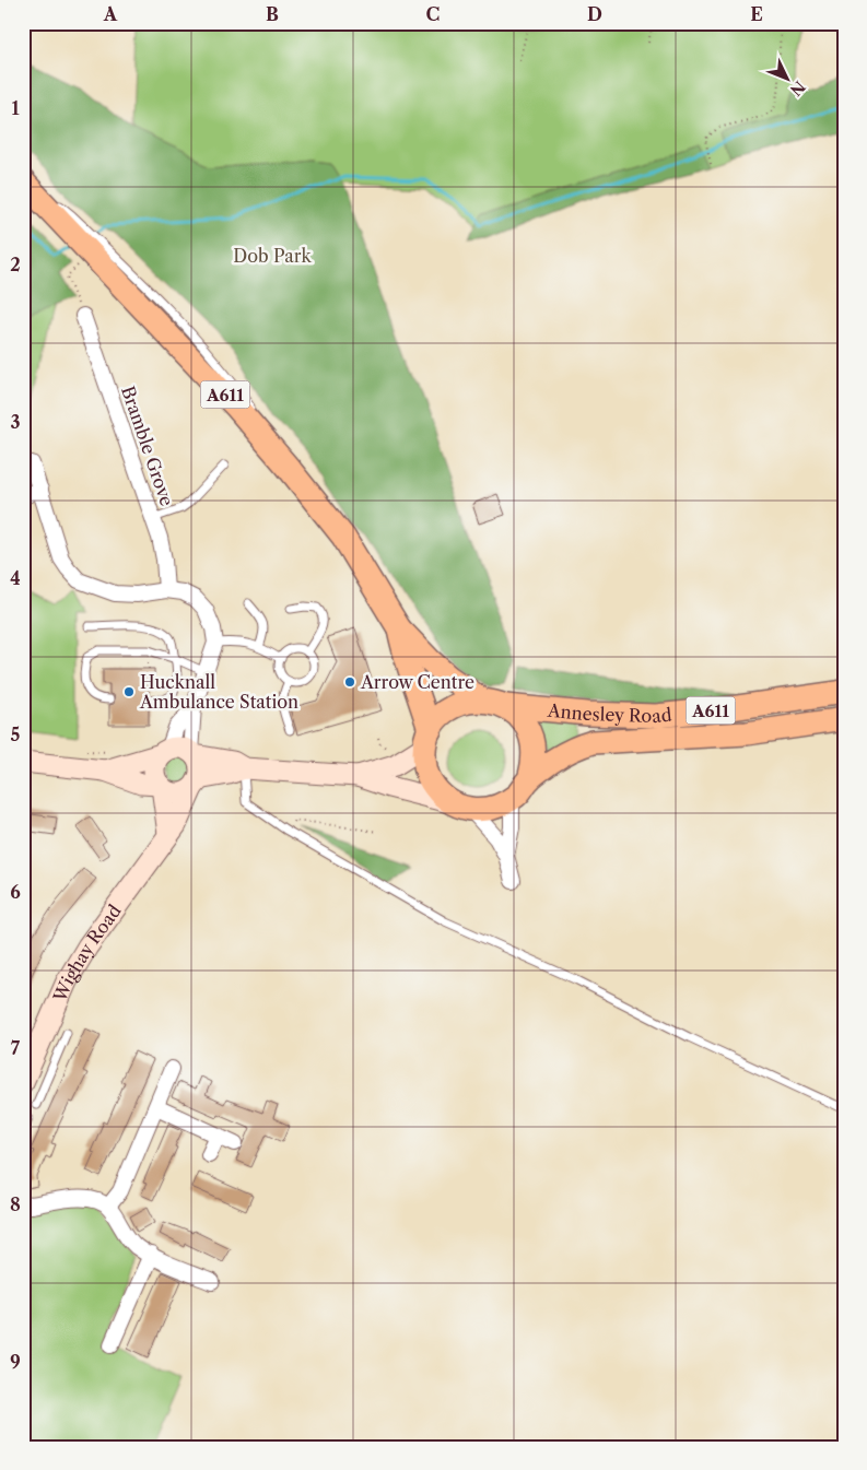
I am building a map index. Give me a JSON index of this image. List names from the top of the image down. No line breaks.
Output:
{"streets":{"main road":["A611","Annesley Road","Wighay Road"],"street":["Bramble Grove"]},"crossings":[["A611","Annesley Road"]],"parks":["Dob Park"],"places":["Arrow Centre","Hucknall Ambulance Station"],"north":"bottom right","grid":{"columns":["A","B","C","D","E"],"rows":["1","2","3","4","5","6","7","8","9"]}}
